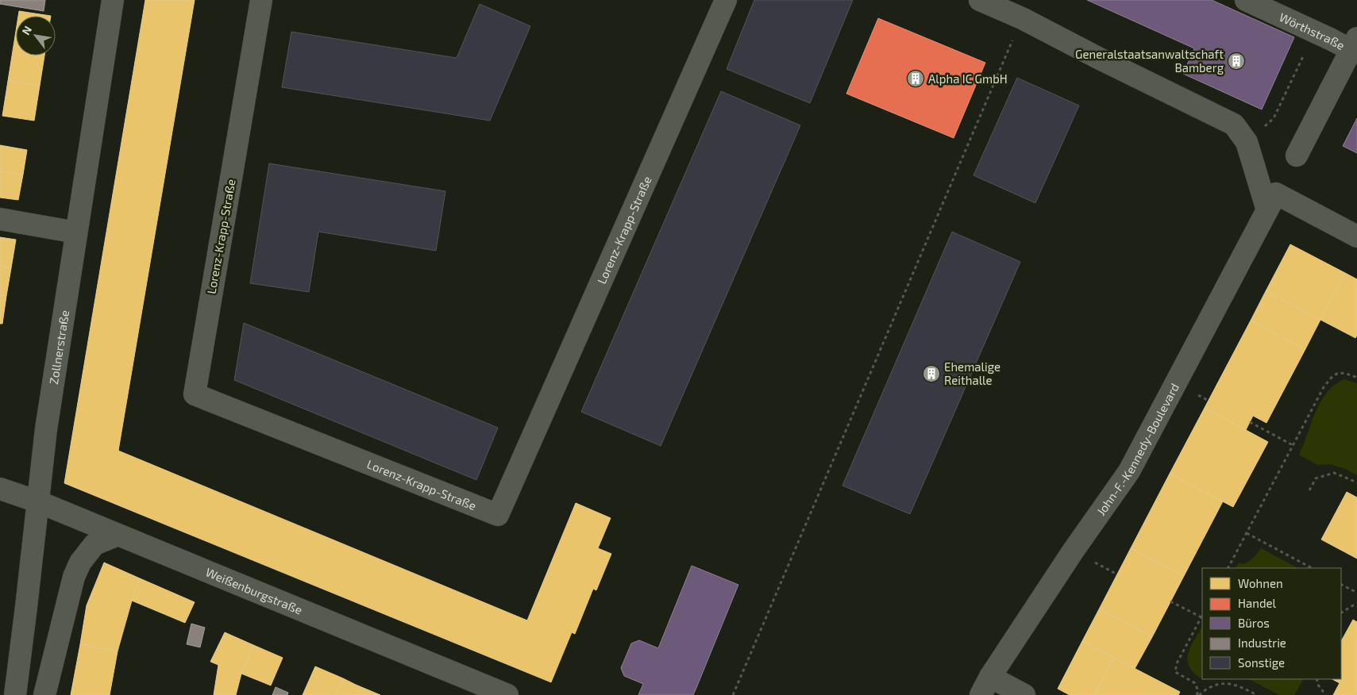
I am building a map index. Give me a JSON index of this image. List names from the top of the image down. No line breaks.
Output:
{"streets":{"street":["Wörthstraße","Lorenz-Krapp-Straße","Zollnerstraße","John-F.-Kennedy-Boulevard","Weißenburgstraße"]},"crossings":[["Zollnerstraße","Weißenburgstraße"]],"places":{"building":["Generalstaatsanwaltschaft Bamberg","Alpha IC GmbH","Ehemalige Reithalle"]},"legend":["Wohnen","Handel","Büros","Industrie","Sonstige"],"north":"top left"}
